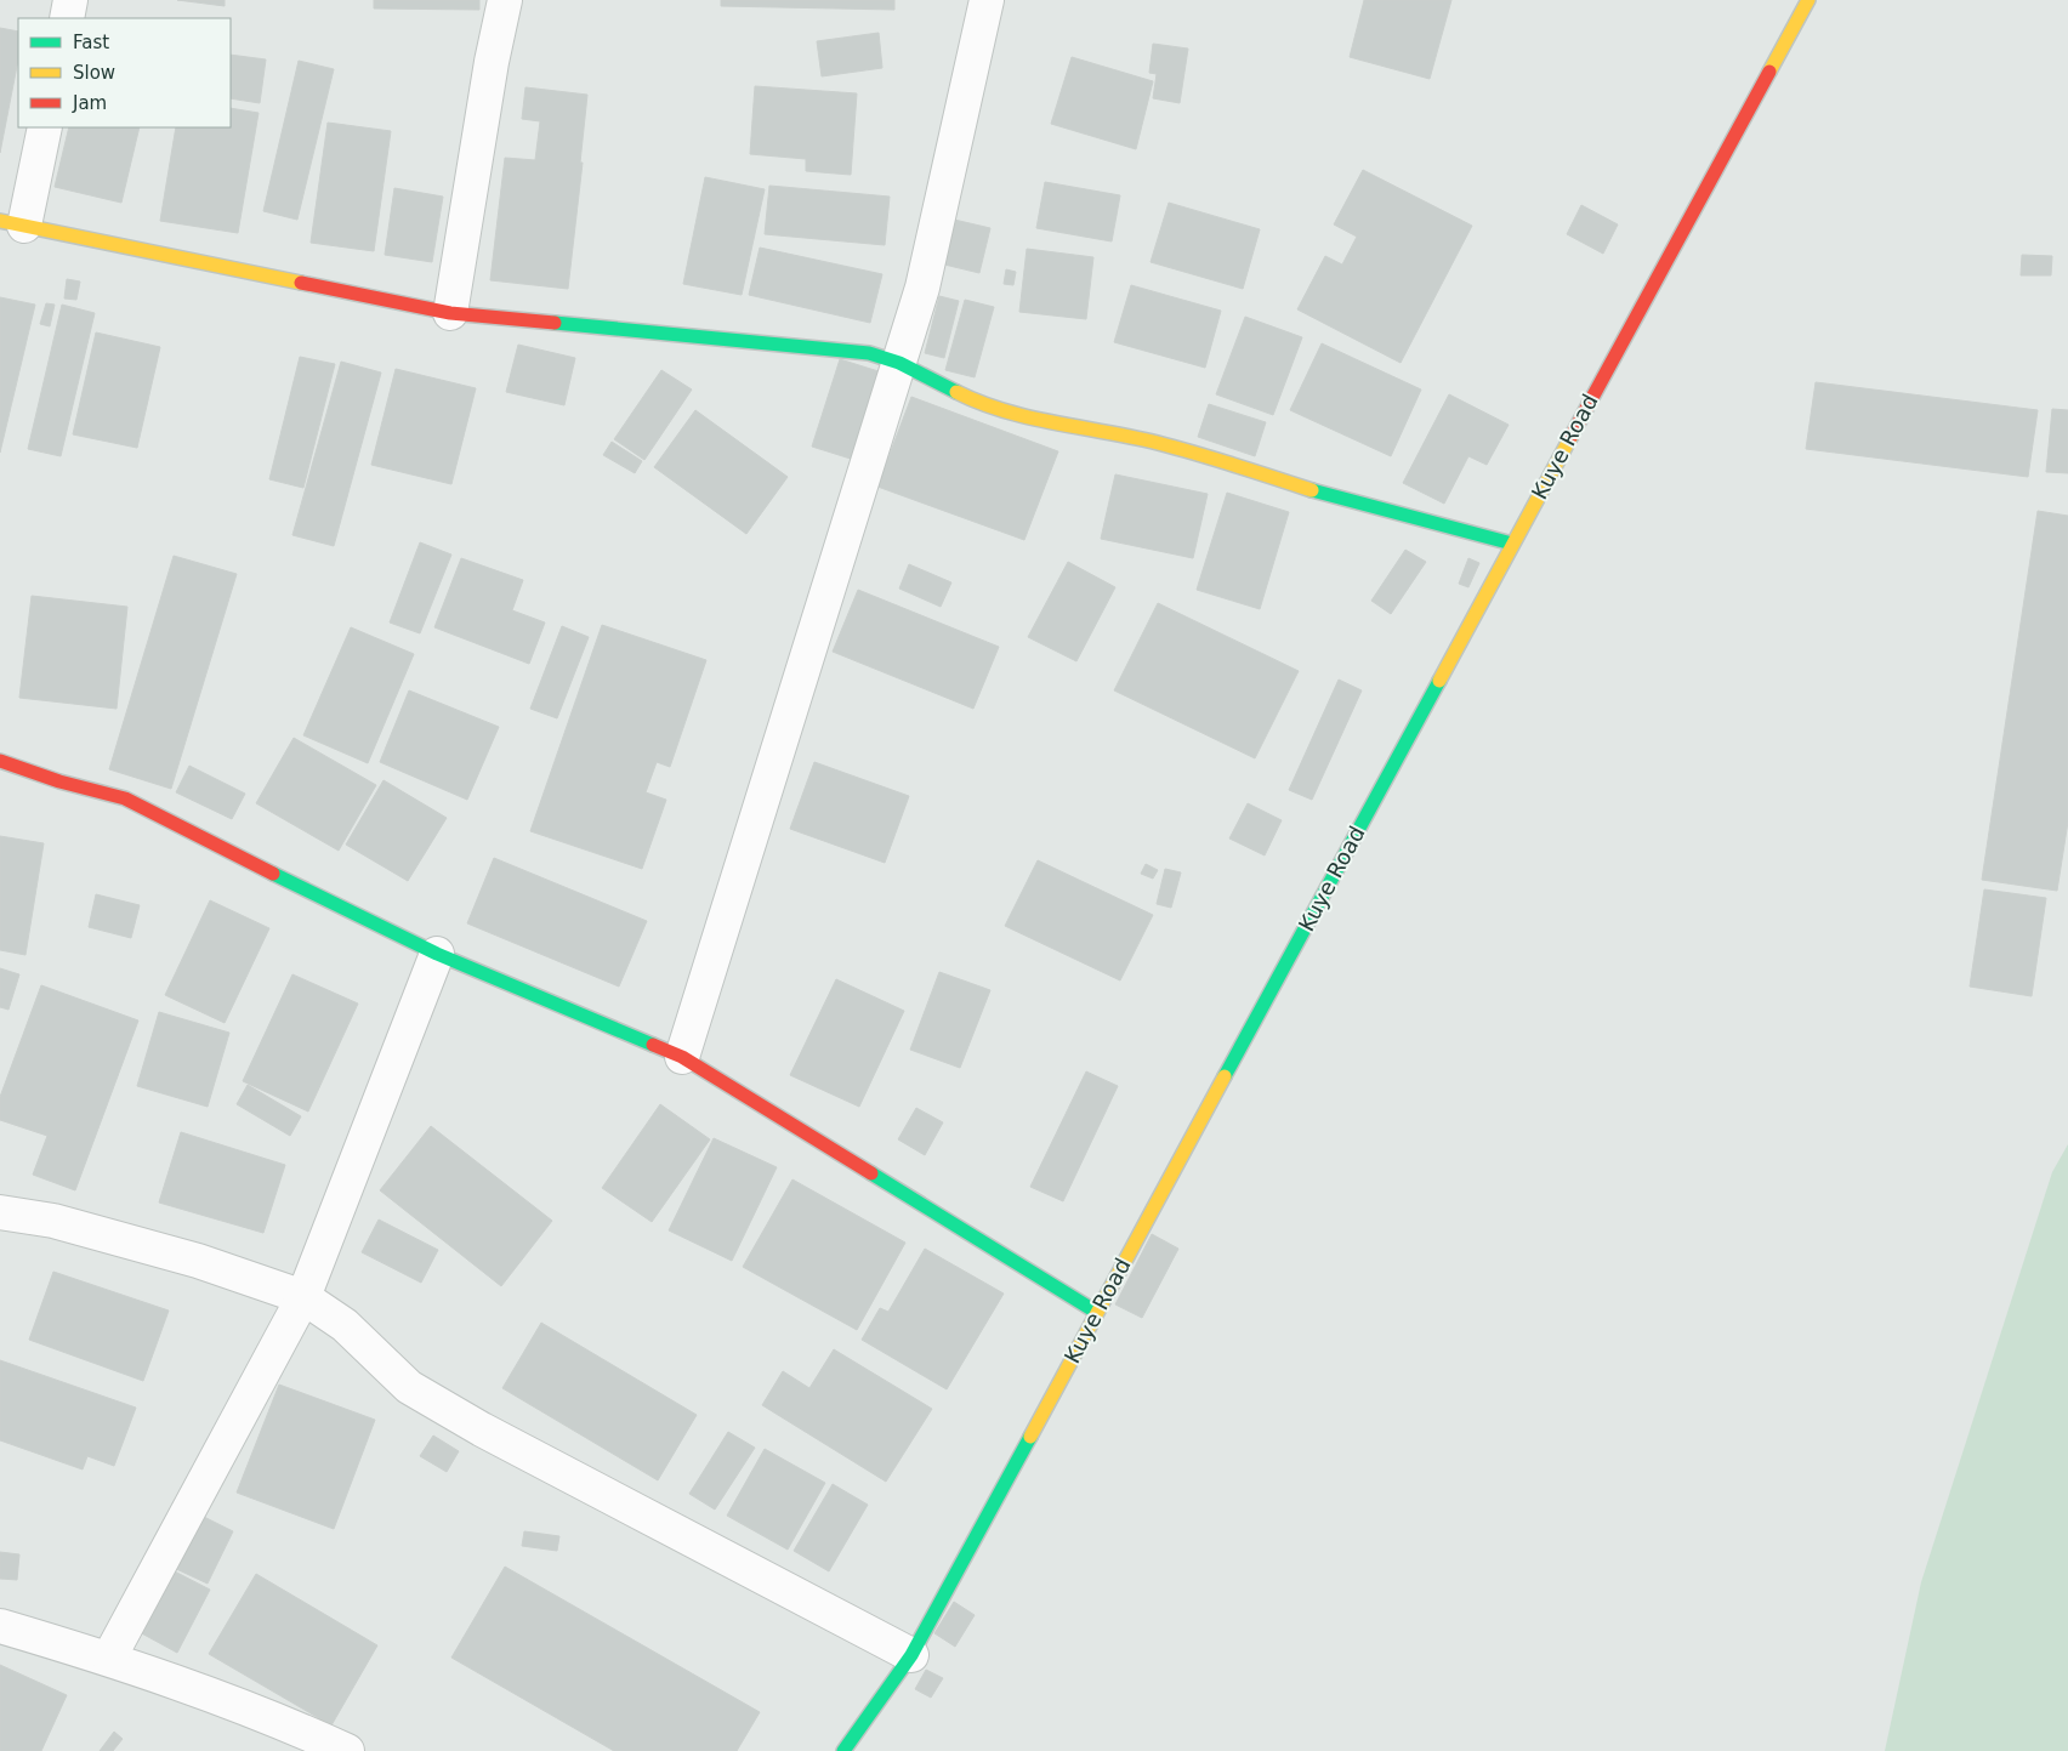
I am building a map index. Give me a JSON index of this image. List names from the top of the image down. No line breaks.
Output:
{"streets":{"street":["Kuye Road"]},"legend":["Fast","Slow","Jam"]}
